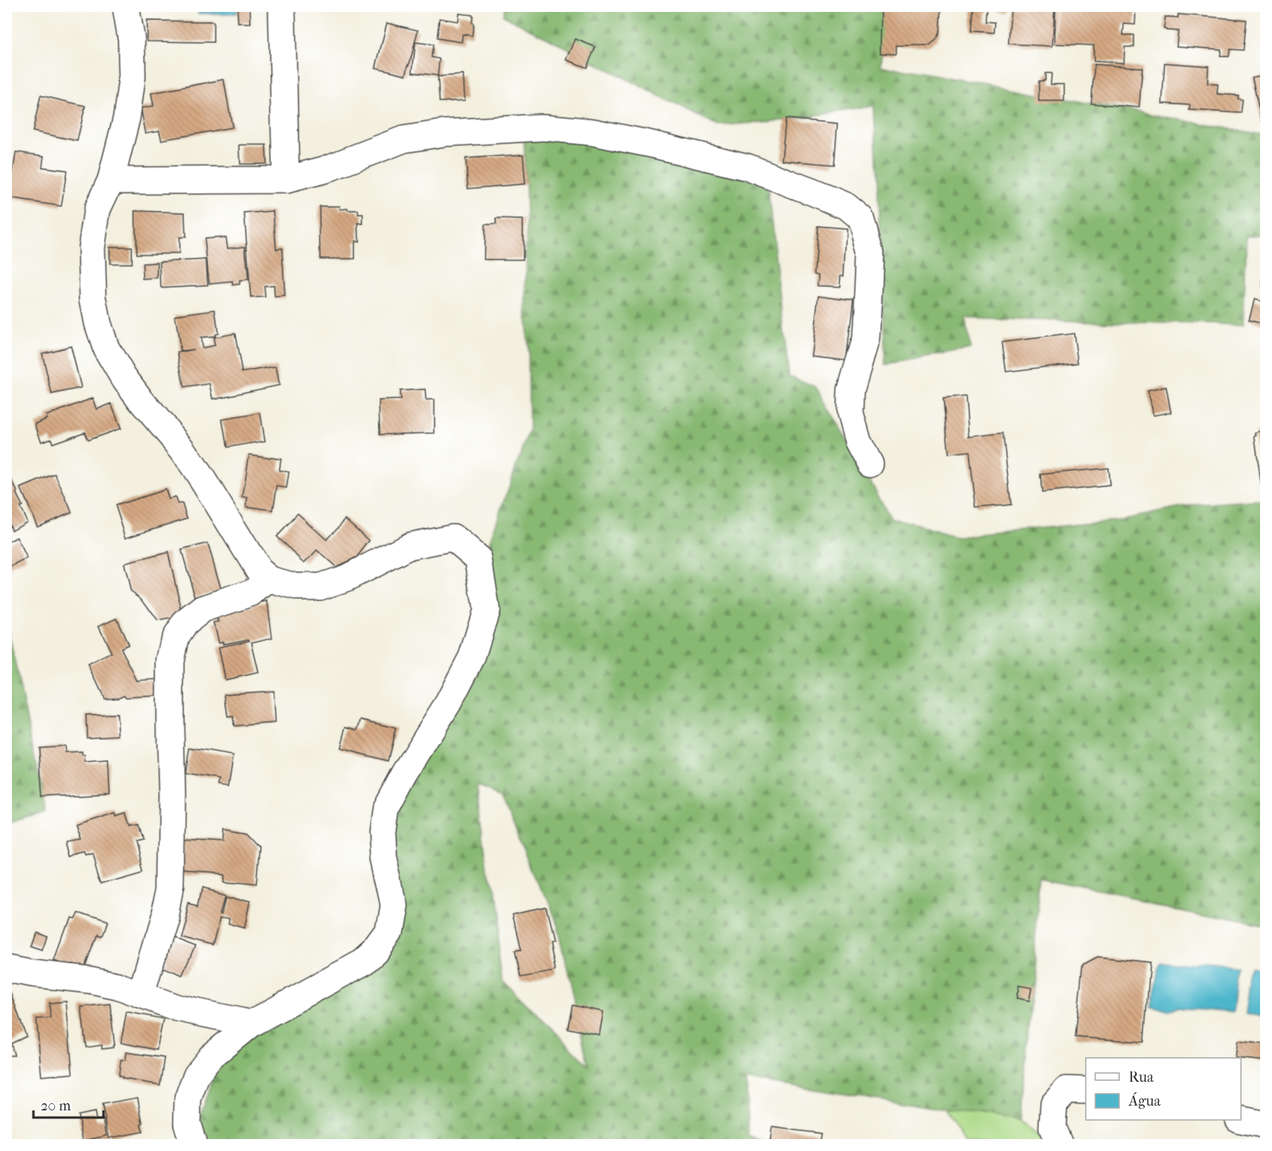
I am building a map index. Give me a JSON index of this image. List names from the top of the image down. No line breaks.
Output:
{"legend":["Rua","Água"],"scale_bar":"20 m"}
